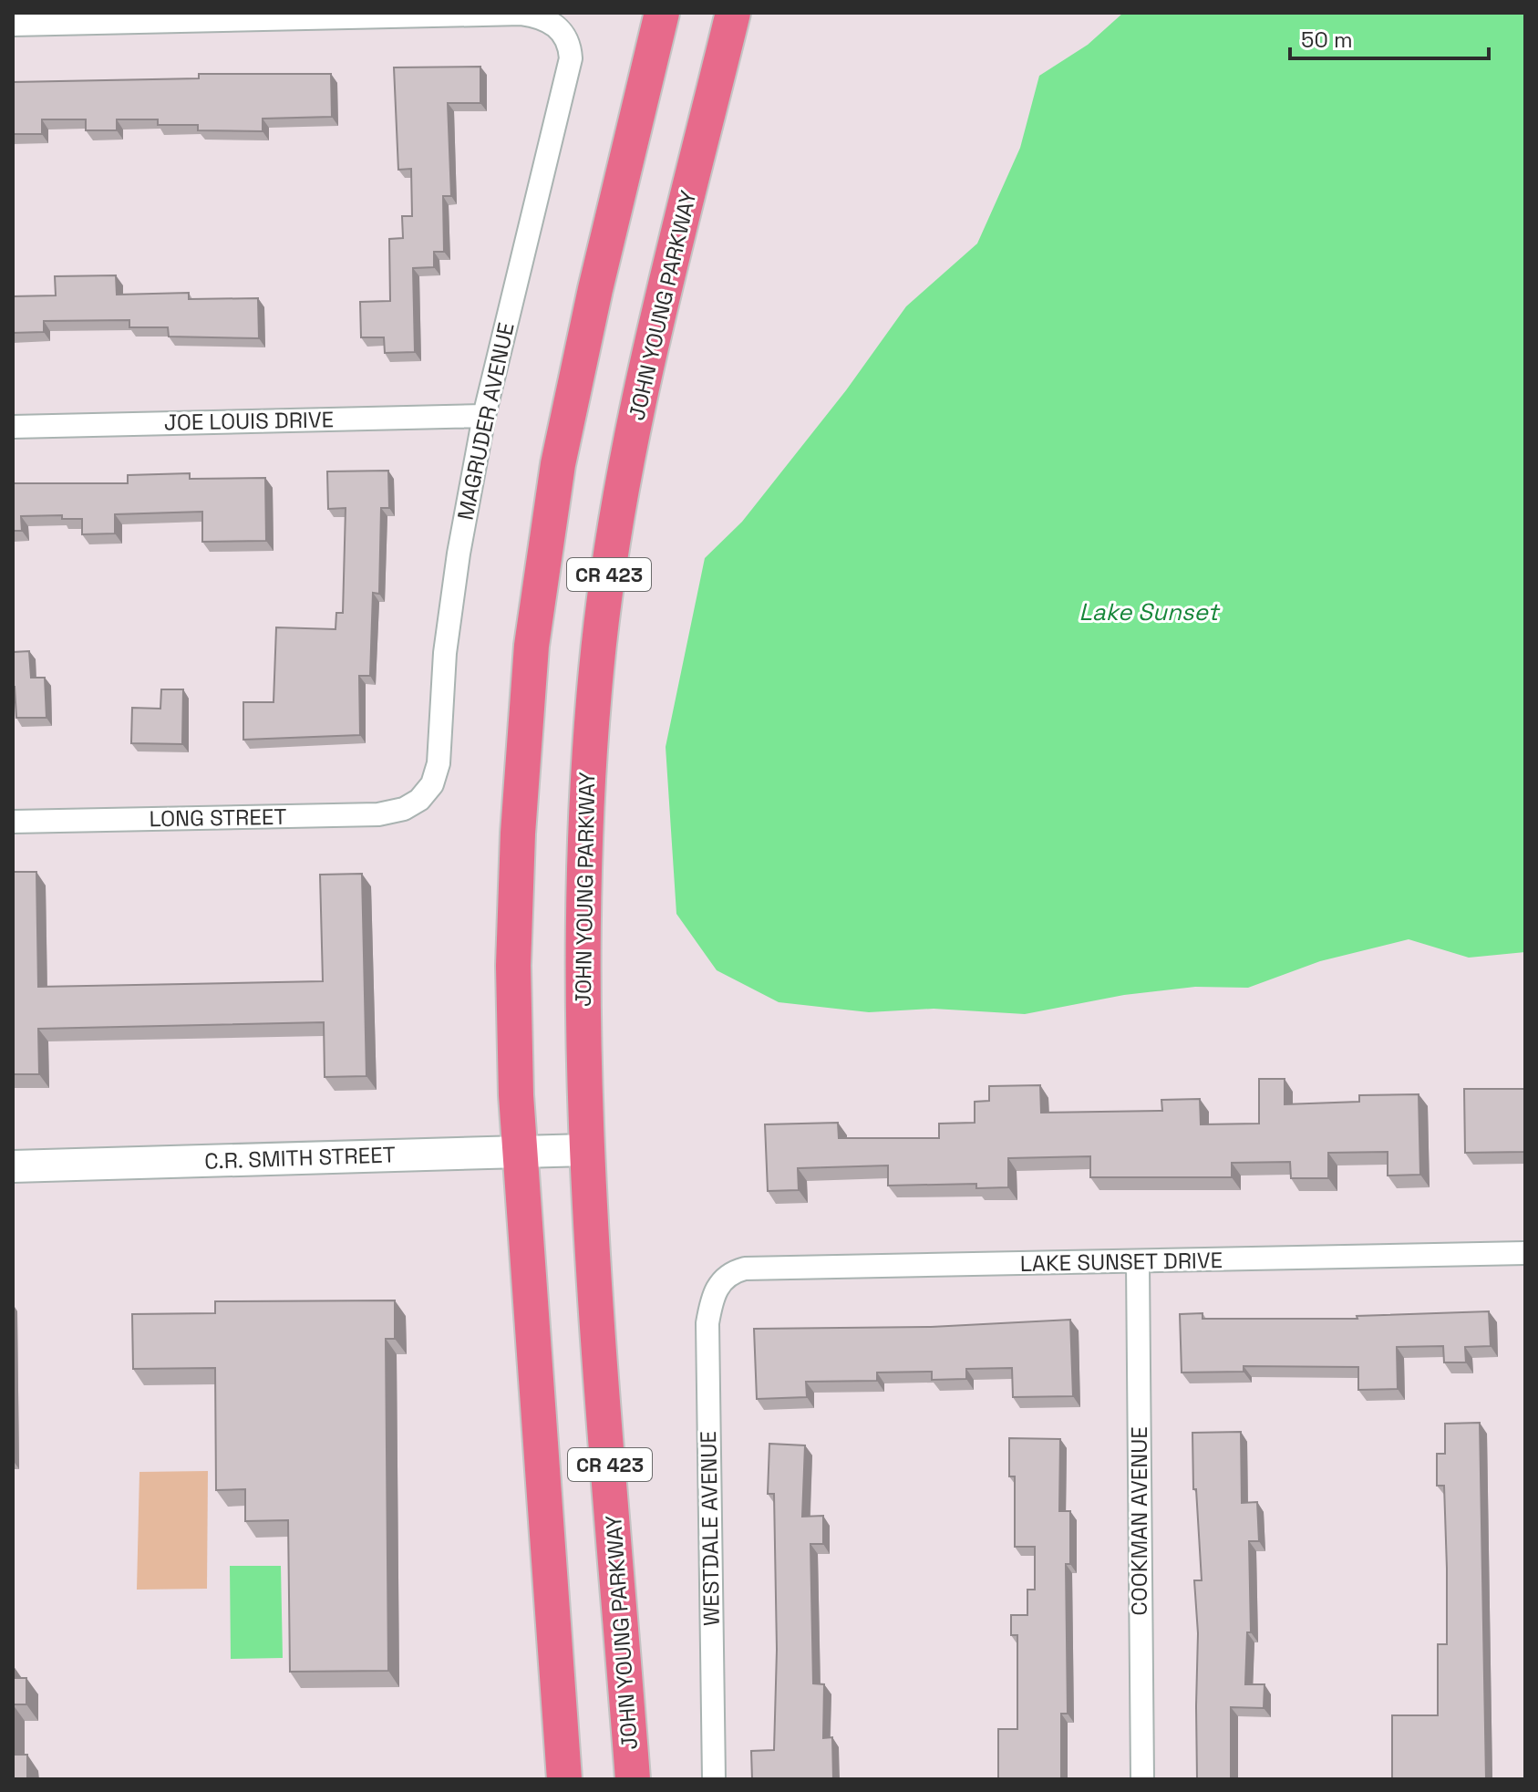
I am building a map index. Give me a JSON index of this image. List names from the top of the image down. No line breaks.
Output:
{"streets":{"main road":["JOHN YOUNG PARKWAY","CR 423"],"street":["JOE LOUIS DRIVE","MAGRUDER AVENUE","LONG STREET","C.R. SMITH STREET","LAKE SUNSET DRIVE","COOKMAN AVENUE","WESTDALE AVENUE"]},"crossings":[["JOHN YOUNG PARKWAY","C.R. SMITH STREET"],["JOE LOUIS DRIVE","MAGRUDER AVENUE"],["MAGRUDER AVENUE","LONG STREET"],["CR 423","C.R. SMITH STREET"],["LAKE SUNSET DRIVE","COOKMAN AVENUE"],["LAKE SUNSET DRIVE","WESTDALE AVENUE"]],"water":["Lake Sunset"],"scale_bar":"50 m"}
